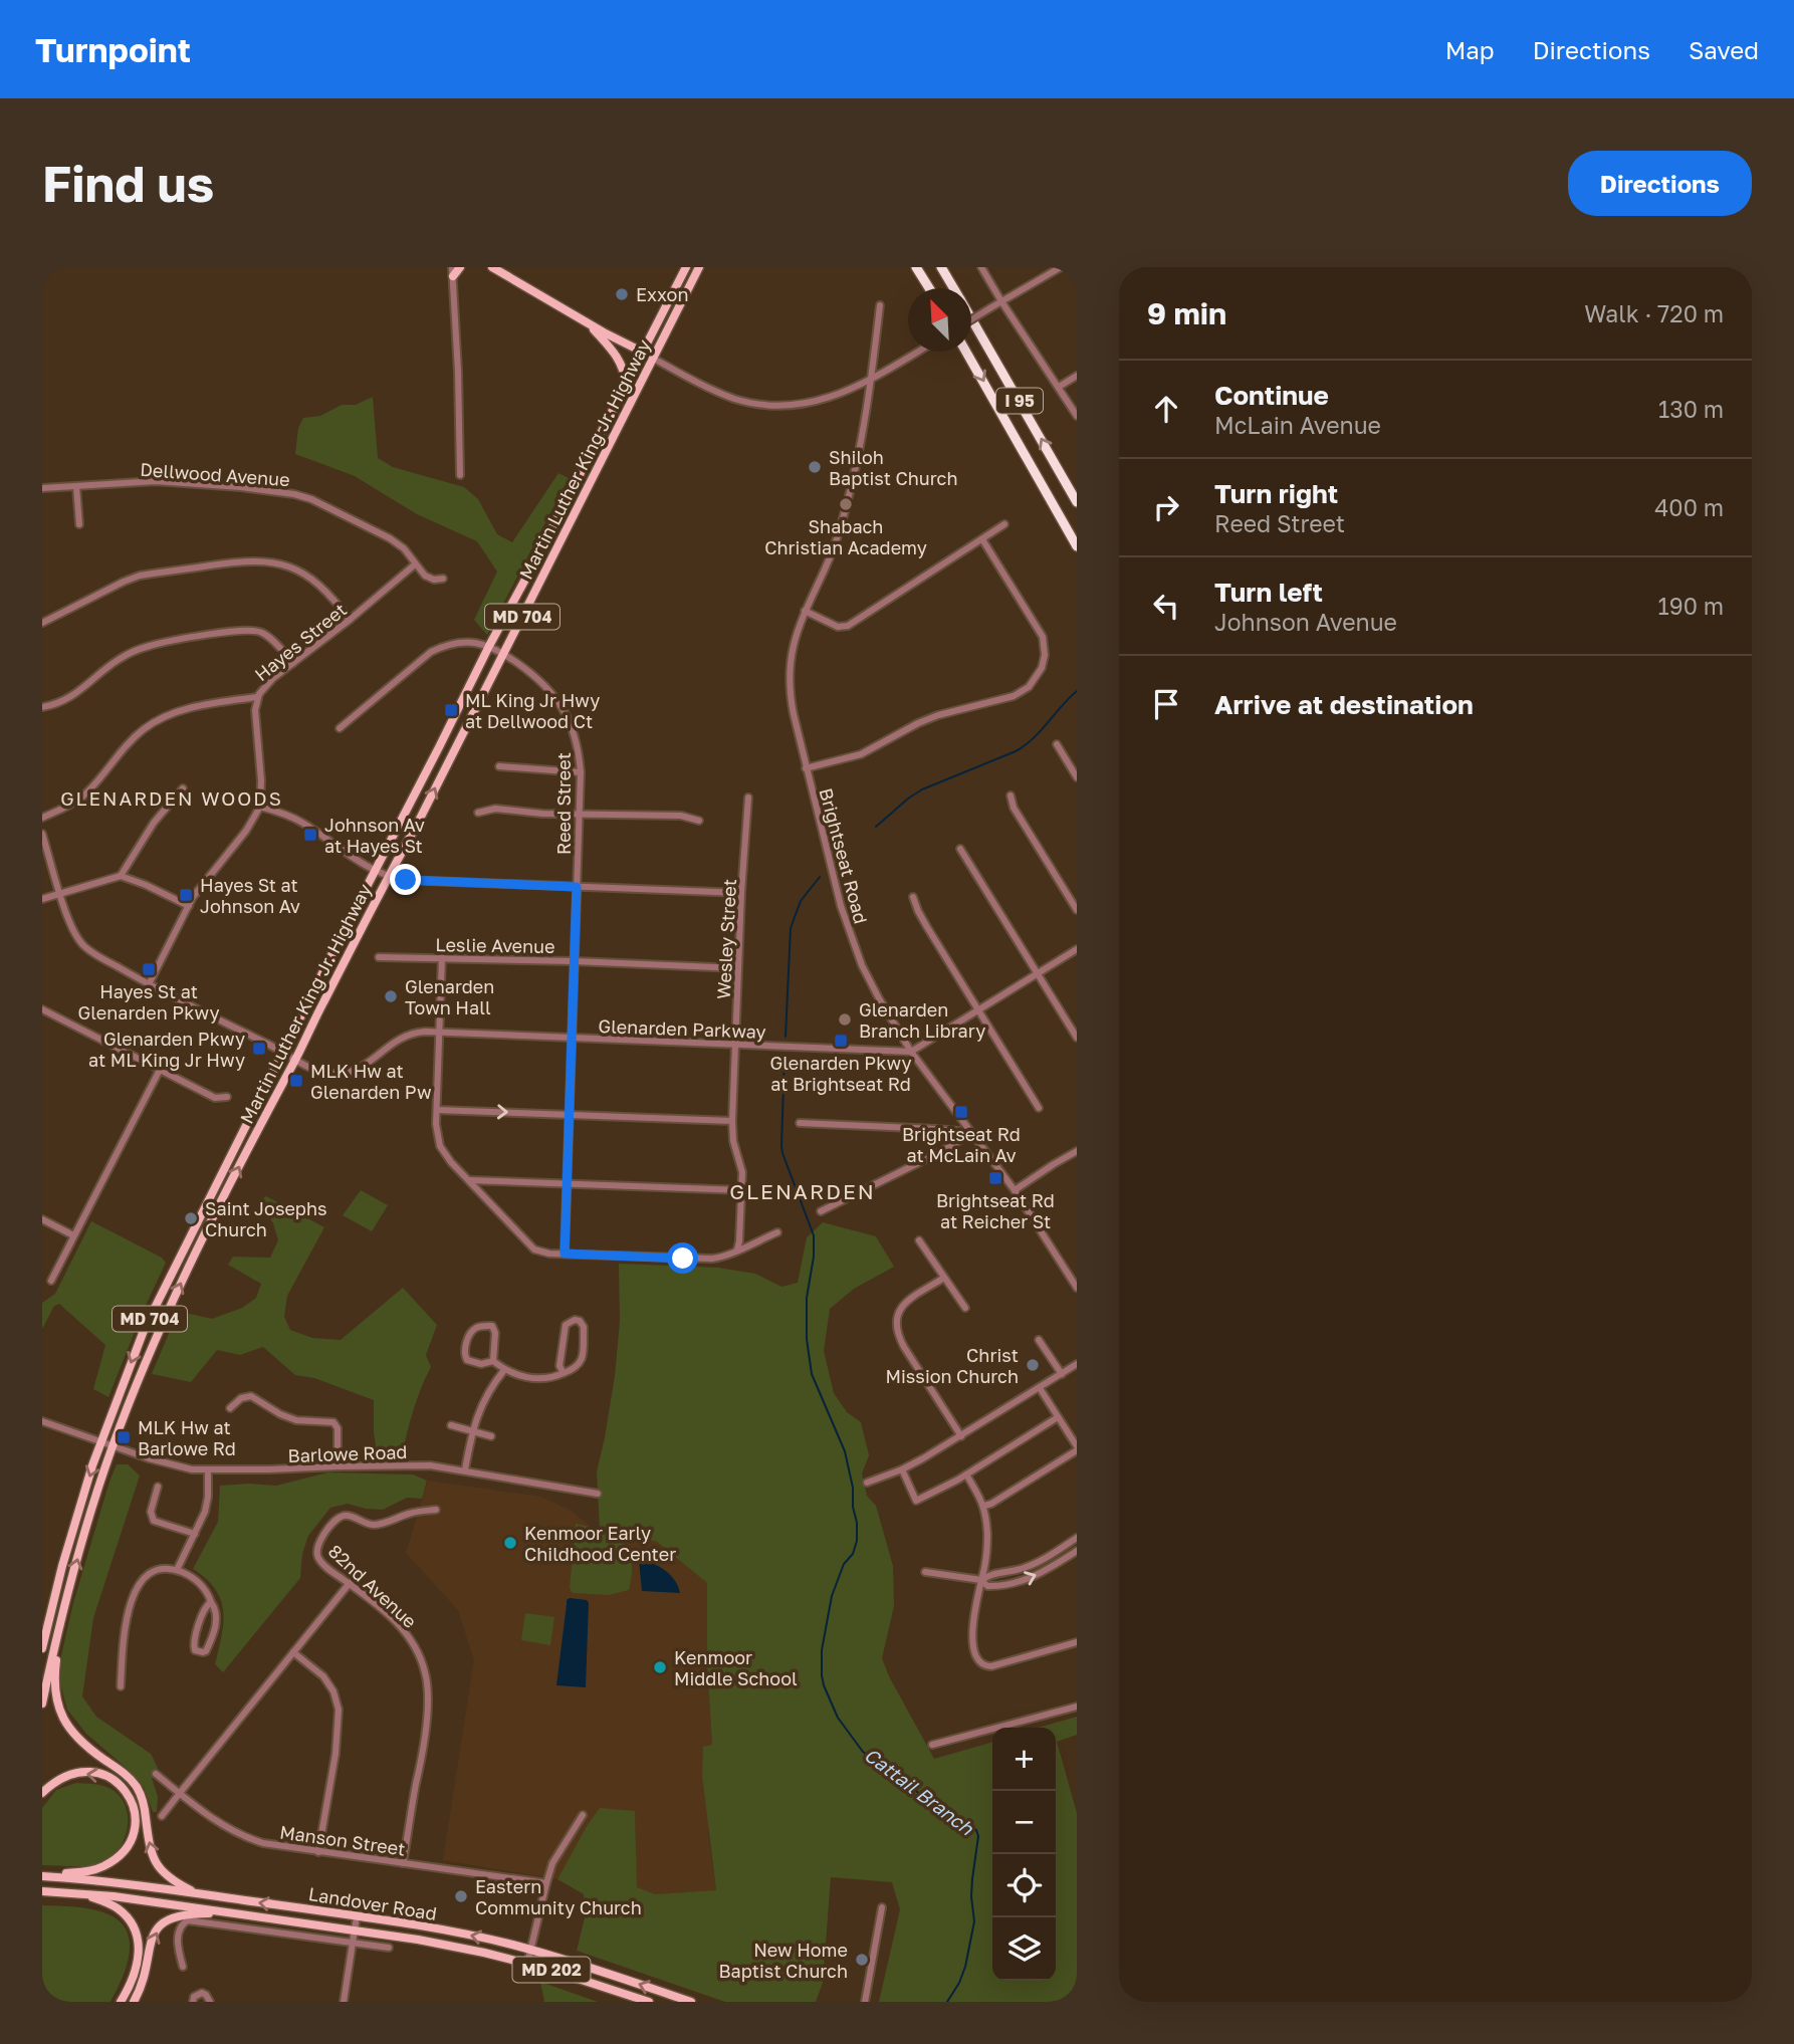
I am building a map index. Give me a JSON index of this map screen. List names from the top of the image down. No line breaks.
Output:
{"streets":{"highway":["I 95"],"main road":["Martin Luther King Jr. Highway","MD 704","Landover Road","MD 202"],"street":["Dellwood Avenue","Hayes Street","Reed Street","Brightseat Road","Wesley Street","Leslie Avenue","Glenarden Parkway","Barlowe Road","82nd Avenue","Manson Street"]},"crossings":[["Martin Luther King Jr. Highway","Reed Street"],["Martin Luther King Jr. Highway","Glenarden Parkway"],["Martin Luther King Jr. Highway","Barlowe Road"],["Dellwood Avenue","Hayes Street"],["Reed Street","Leslie Avenue"],["Reed Street","Glenarden Parkway"],["Brightseat Road","Glenarden Parkway"],["Wesley Street","Leslie Avenue"],["Wesley Street","Glenarden Parkway"],["82nd Avenue","Manson Street"]],"districts":["GLENARDEN WOODS","GLENARDEN"],"water":["Cattail Branch"],"places":{"other":["Exxon","Shiloh Baptist Church","Shabach Christian Academy","Glenarden Town Hall","Glenarden Branch Library","Saint Josephs Church","Christ Mission Church","Kenmoor Early Childhood Center","Kenmoor Middle School","Eastern Community Church","New Home Baptist Church"],"transit":["ML King Jr Hwy at Dellwood Ct","Johnson Av at Hayes St","Hayes St at Johnson Av","Hayes St at Glenarden Pkwy","Glenarden Pkwy at Brightseat Rd","Glenarden Pkwy at ML King Jr Hwy","MLK Hw at Glenarden Pw","Brightseat Rd at McLain Av","Brightseat Rd at Reicher St","MLK Hw at Barlowe Rd"]},"north":"top left","page":{"header":"Turnpoint","nav":["Map","Directions","Saved"],"buttons":"Directions","title":"Find us","heading":["9 min","Walk · 720 m"],"list":[["Continue","McLain Avenue","130 m"],["Turn right","Reed Street","400 m"],["Turn left","Johnson Avenue","190 m"],"Arrive at destination"],"map_buttons":["+","−"]}}
